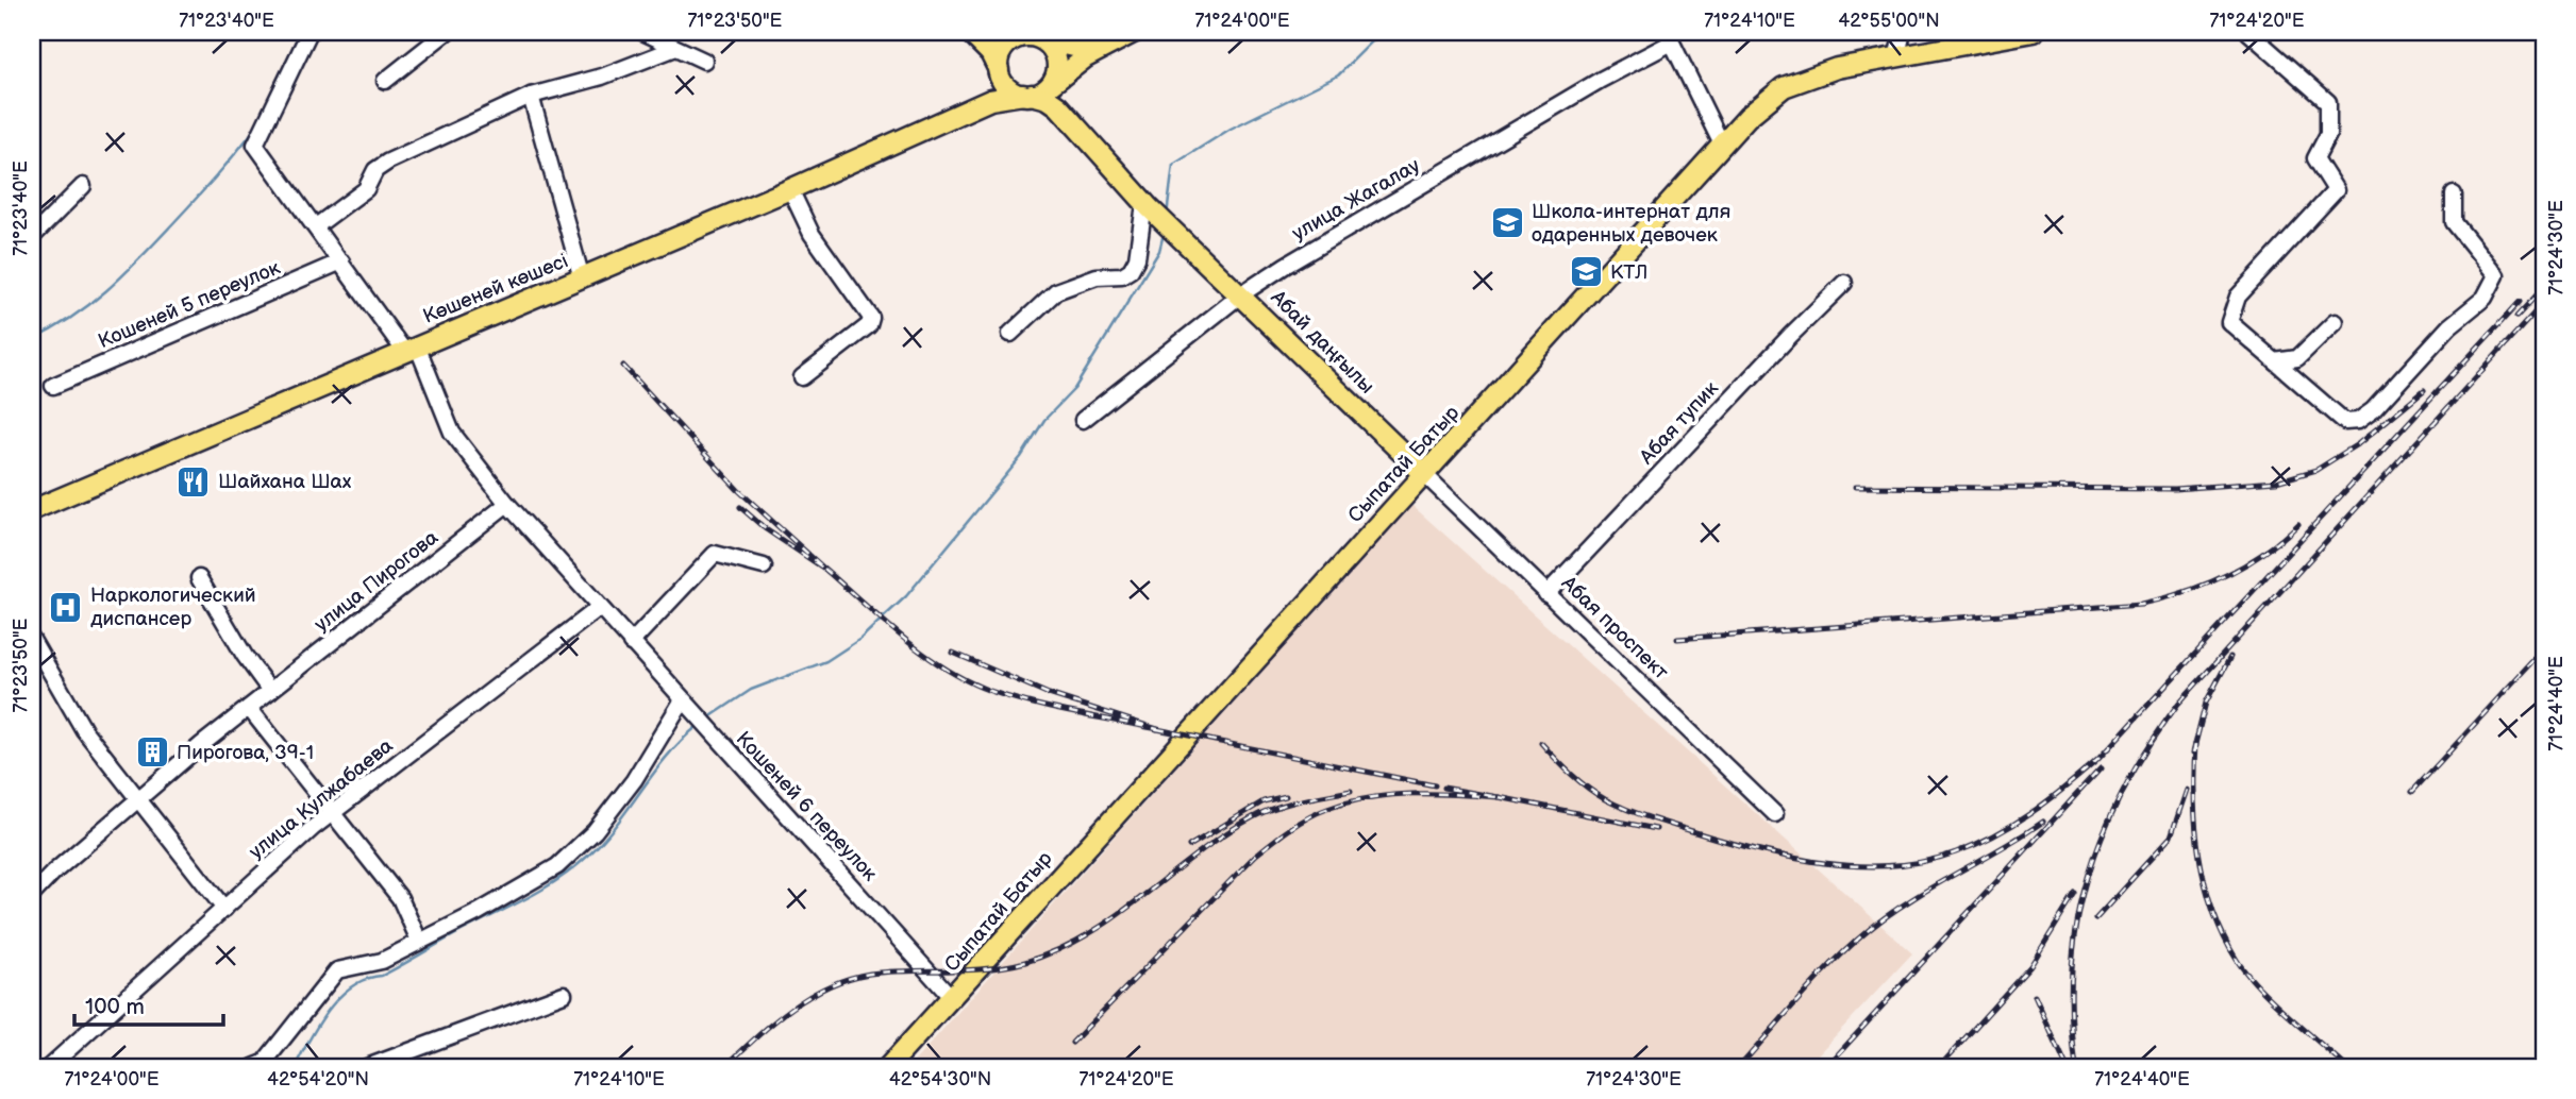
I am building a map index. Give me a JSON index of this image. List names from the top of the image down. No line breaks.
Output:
{"streets":{"main road":["Көшеней көшесі","Абай даңғылы","Сыпатай Батыр"],"street":["улица Жагалау","Кошеней 5 переулок","Абая тупик","улица Пирогова","Абая проспект","улица Кулжабаева","Кошеней 6 переулок"]},"crossings":[["улица Жагалау","Абай даңғылы"],["Көшеней көшесі","Кошеней 6 переулок"],["Кошеней 5 переулок","Кошеней 6 переулок"],["Абай даңғылы","Сыпатай Батыр"],["Абай даңғылы","Абая проспект"],["Абая тупик","Абая проспект"],["Сыпатай Батыр","Абая проспект"],["Сыпатай Батыр","Кошеней 6 переулок"],["улица Пирогова","Кошеней 6 переулок"],["улица Кулжабаева","Кошеней 6 переулок"]],"places":{"school or university":["Школа-интернат для одаренных девочек","КТЛ"],"restaurant":["Шайхана Шах"],"hospital":["Наркологический диспансер"],"building":["Пирогова, 39-1"]},"scale_bar":"100 m","coordinates":["71°23'40\"E","71°23'50\"E","71°24'00\"E","71°24'10\"E","42°55'00\"N","71°24'20\"E","71°24'30\"E","71°24'40\"E","42°54'20\"N","42°54'30\"N"]}
